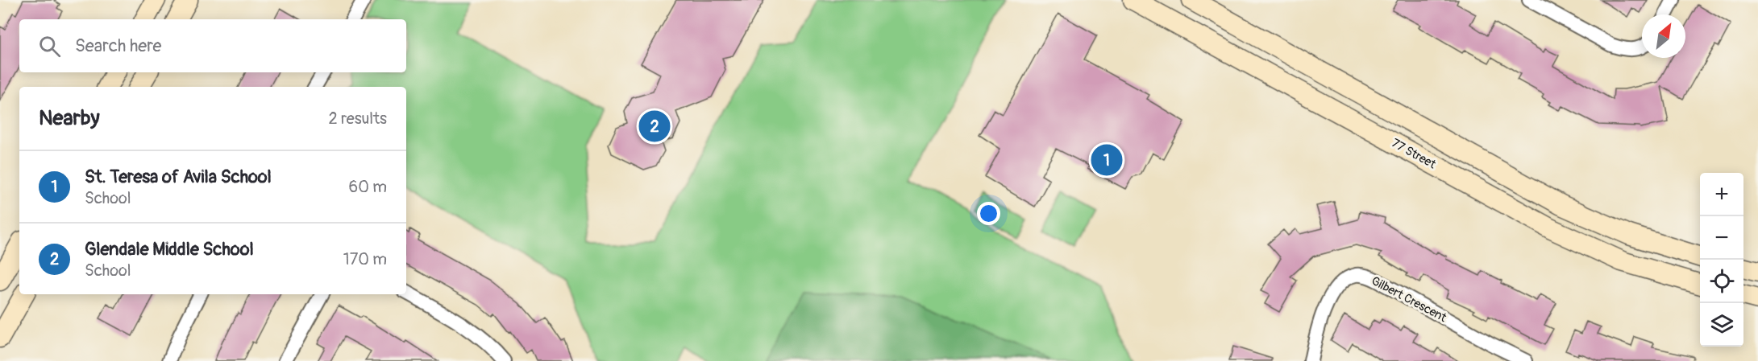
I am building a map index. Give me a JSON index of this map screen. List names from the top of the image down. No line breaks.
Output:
{"streets":{"main road":["77 Street"],"street":["Gilbert Crescent"]},"north":"top right","page":{"search":"Search here","heading":["Nearby","2 results"],"pins":["2","1"],"list":[{"mark":"1","name":"St. Teresa of Avila School","note":"School","value":"60 m"},{"mark":"2","name":"Glendale Middle School","note":"School","value":"170 m"}],"map_buttons":["+","−"]}}
